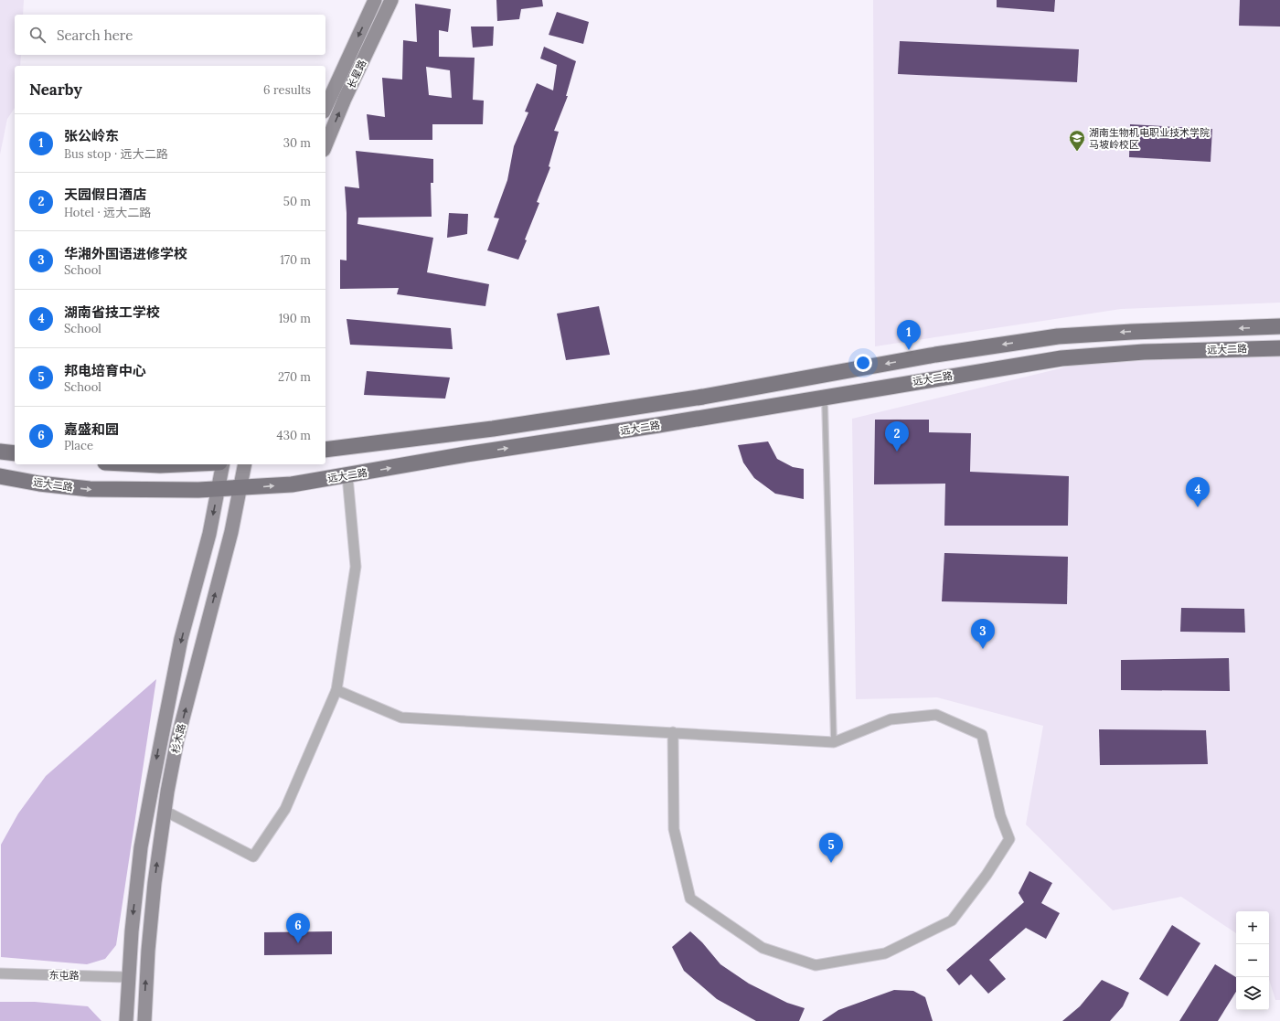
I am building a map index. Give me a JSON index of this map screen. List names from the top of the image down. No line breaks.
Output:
{"streets":{"main road":["长星路","远大二路","杉木路"],"street":["东屯路"]},"crossings":[["远大二路","杉木路"],["杉木路","东屯路"]],"places":{"school or university":["湖南生物机电职业技术学院 马坡岭校区"]},"page":{"search":"Search here","heading":["Nearby","6 results"],"list":[{"mark":"1","name":"张公岭东","note":"Bus stop · 远大二路","value":"30 m"},{"mark":"2","name":"天园假日酒店","note":"Hotel · 远大二路","value":"50 m"},{"mark":"3","name":"华湘外国语进修学校","note":"School","value":"170 m"},{"mark":"4","name":"湖南省技工学校","note":"School","value":"190 m"},{"mark":"5","name":"邦电培育中心","note":"School","value":"270 m"},{"mark":"6","name":"嘉盛和园","note":"Place","value":"430 m"}],"pins":["1","2","4","3","5","6"],"map_buttons":["+","−"]}}
